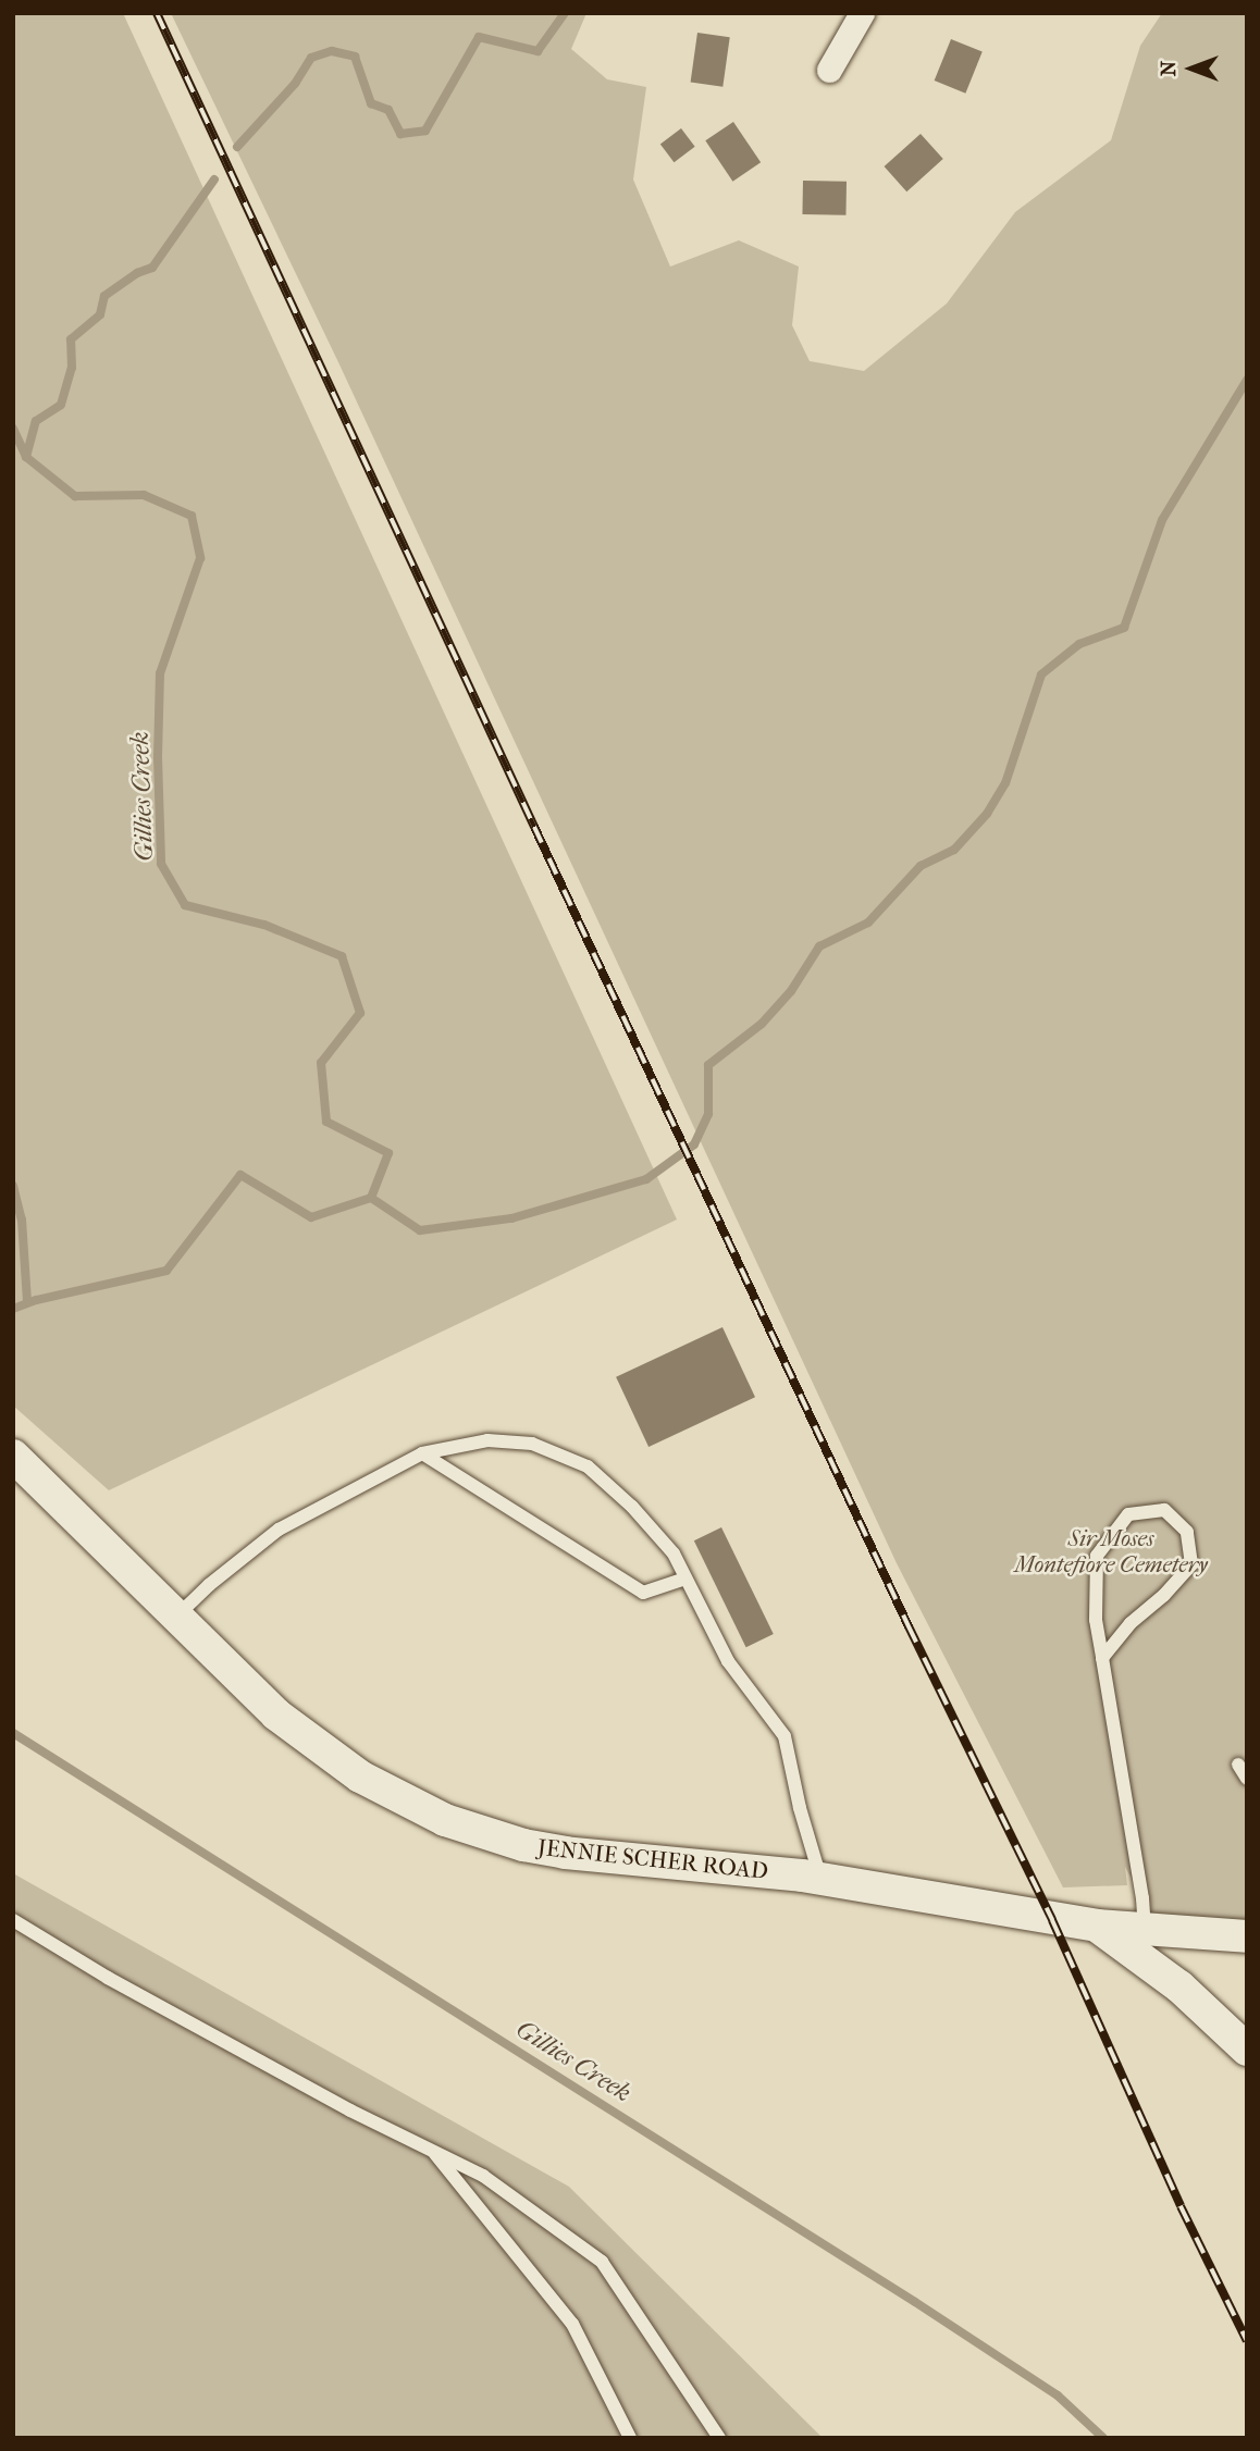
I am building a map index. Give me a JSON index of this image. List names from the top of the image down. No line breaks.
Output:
{"streets":{"street":["JENNIE SCHER ROAD"]},"water":["Gillies Creek"],"parks":["Sir Moses Montefiore Cemetery"],"north":"left"}
